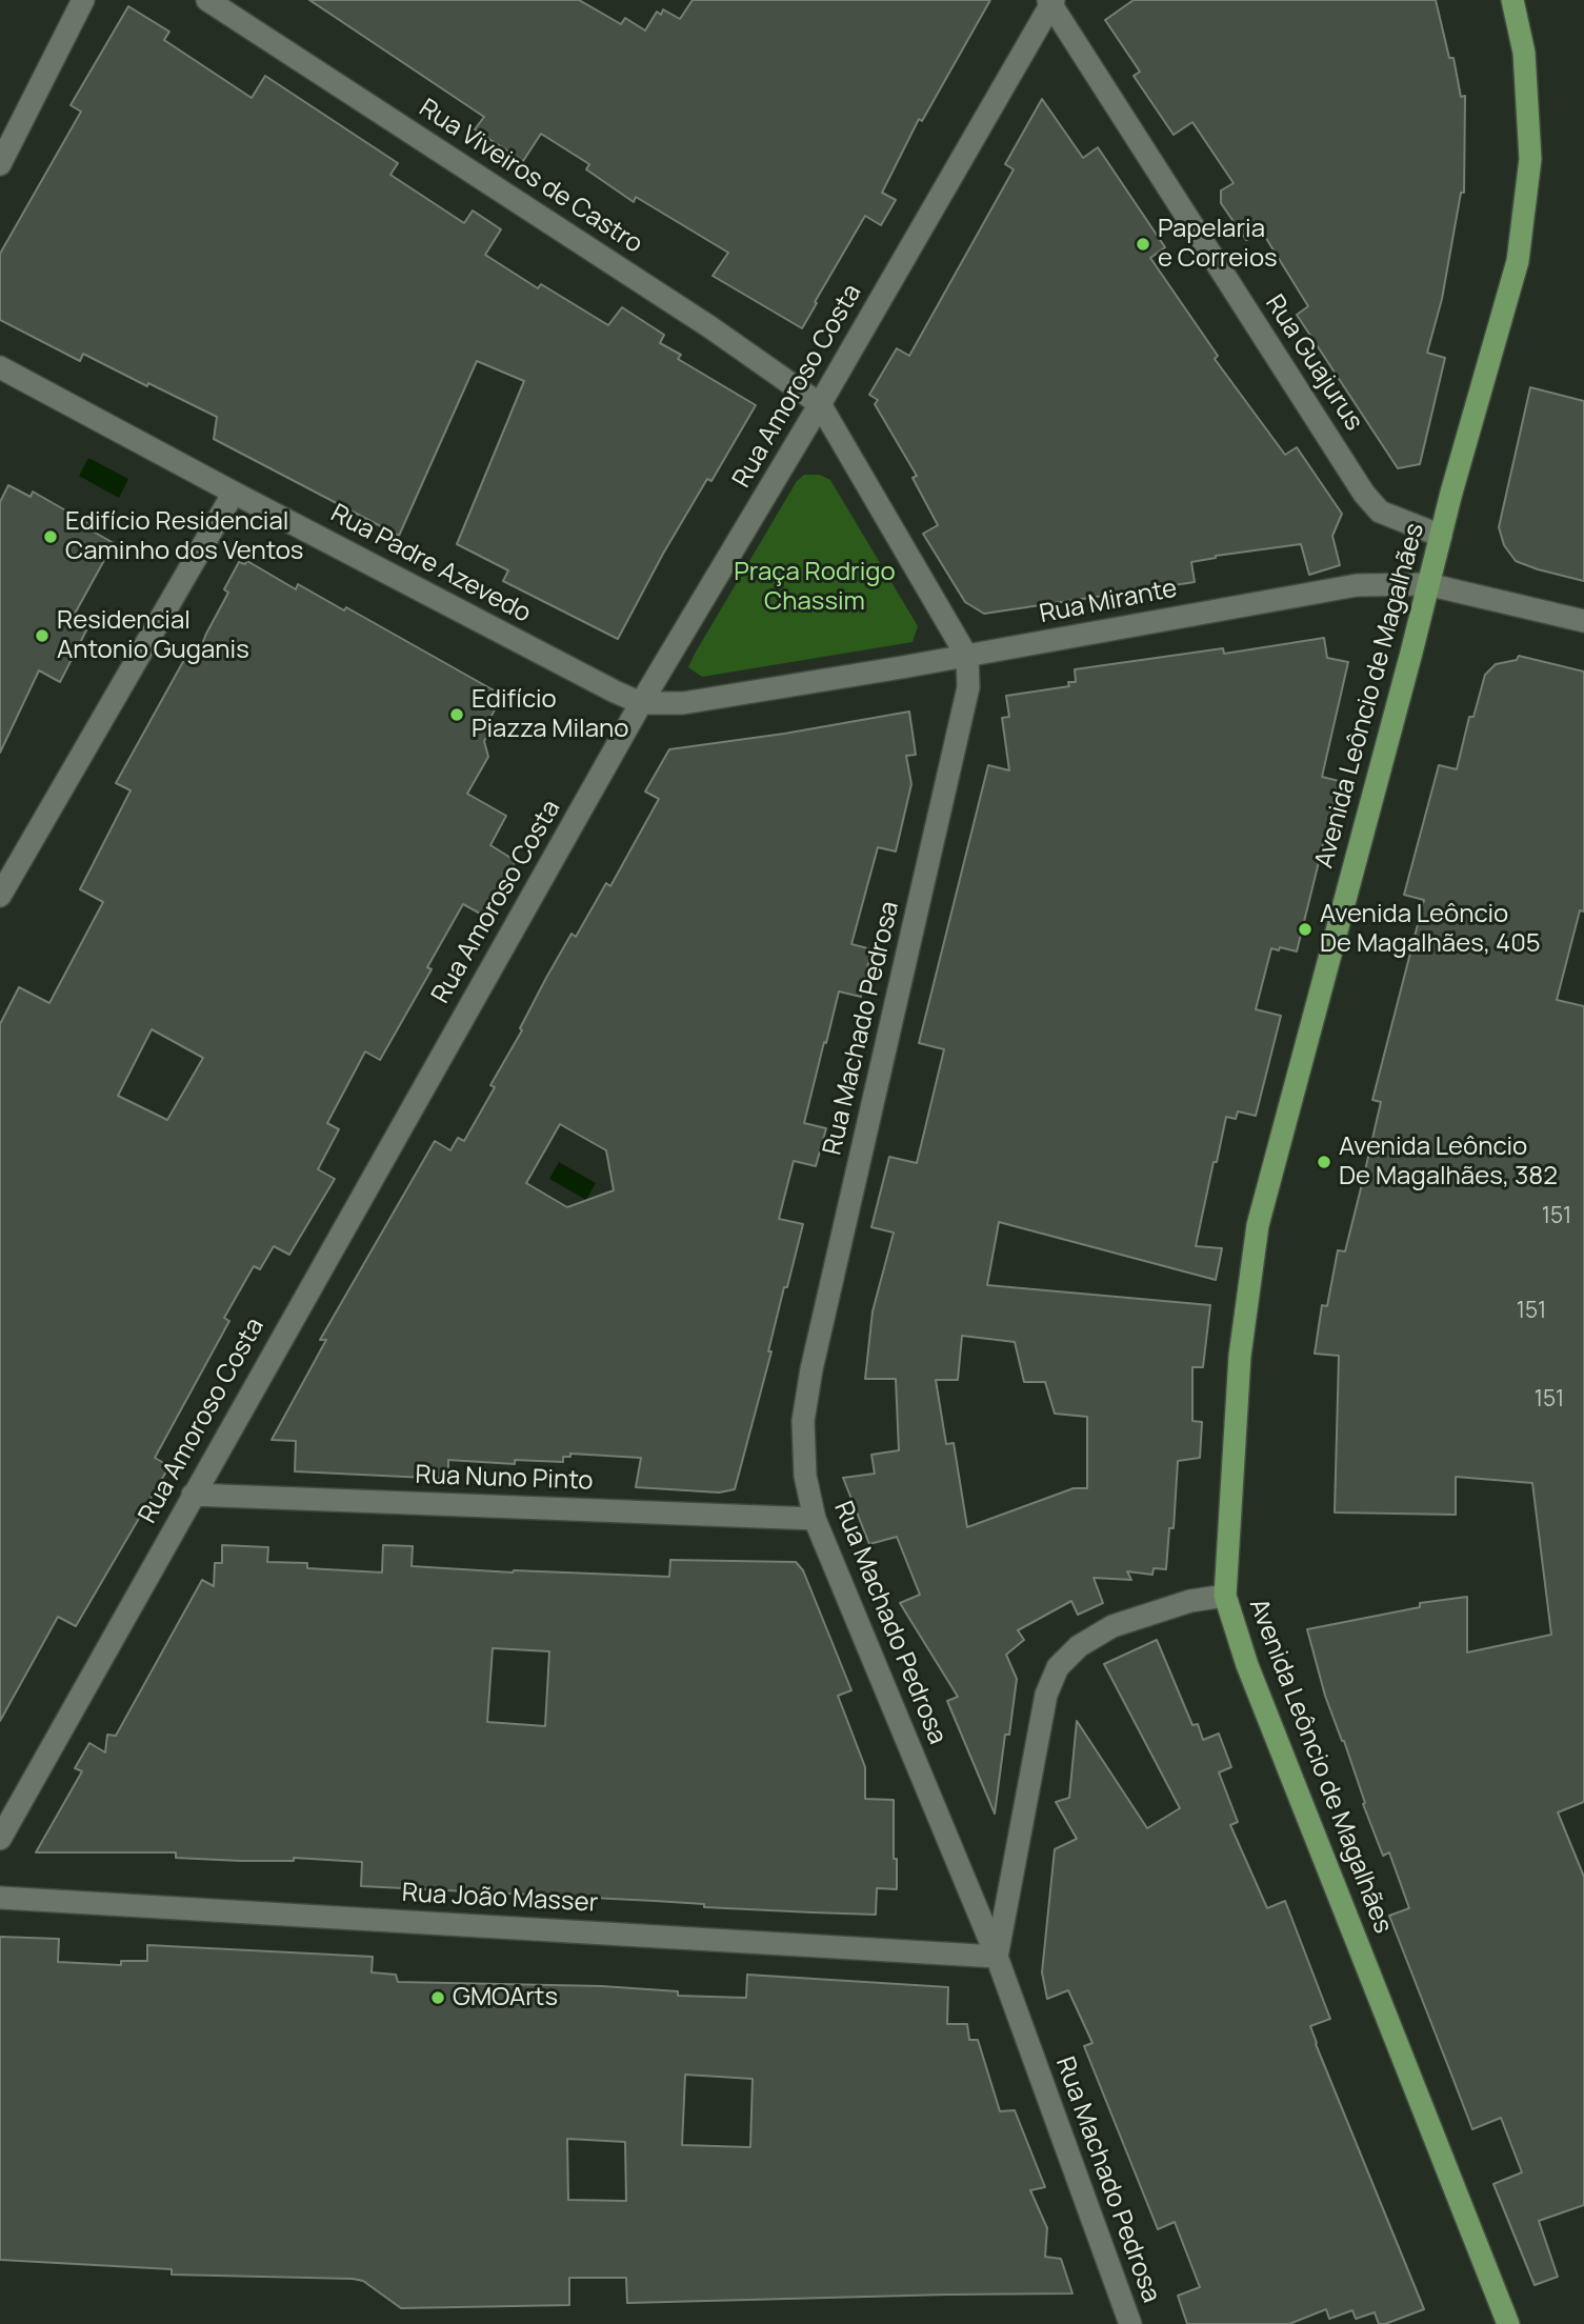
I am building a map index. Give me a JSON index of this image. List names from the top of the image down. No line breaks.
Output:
{"streets":{"main road":["Avenida Leôncio de Magalhães"],"street":["Rua Viveiros de Castro","Rua Guajurus","Rua Amoroso Costa","Rua Padre Azevedo","Rua Mirante","Rua Machado Pedrosa","Rua Nuno Pinto","Rua João Masser"]},"crossings":[["Rua Viveiros de Castro","Rua Amoroso Costa"],["Rua Guajurus","Rua Amoroso Costa"],["Rua Guajurus","Avenida Leôncio de Magalhães"],["Rua Amoroso Costa","Rua Padre Azevedo"],["Rua Amoroso Costa","Rua Mirante"],["Rua Amoroso Costa","Rua Nuno Pinto"],["Rua Padre Azevedo","Rua Mirante"],["Rua Mirante","Avenida Leôncio de Magalhães"],["Rua Mirante","Rua Machado Pedrosa"],["Rua Machado Pedrosa","Rua Nuno Pinto"],["Rua Machado Pedrosa","Rua João Masser"]],"parks":["Praça Rodrigo Chassim"],"places":["Papelaria e Correios","Edifício Residencial Caminho dos Ventos","Residencial Antonio Guganis","Edifício Piazza Milano","Avenida Leôncio De Magalhães, 405","Avenida Leôncio De Magalhães, 382","GMOArts"],"house_numbers":["151","151","151"]}
